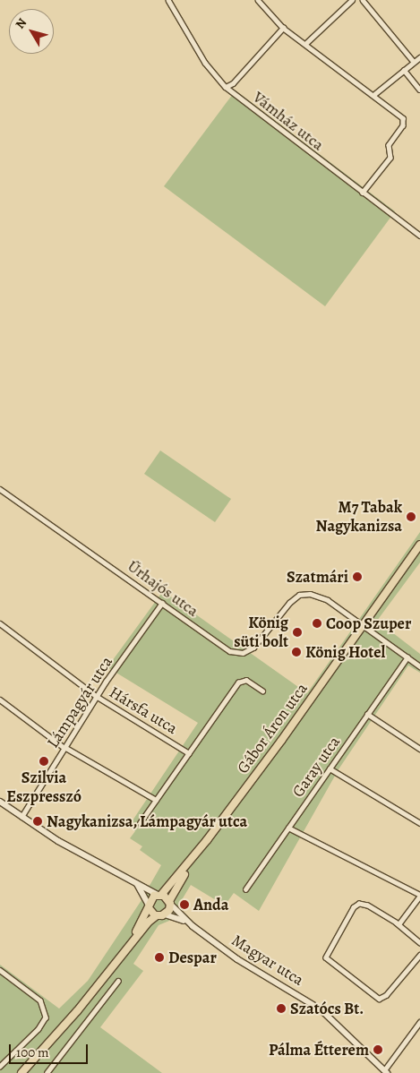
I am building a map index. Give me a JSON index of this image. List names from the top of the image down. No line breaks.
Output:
{"streets":{"main road":["Gábor Áron utca"],"street":["Vámház utca","Űrhajós utca","Lámpagyár utca","Hársfa utca","Garay utca","Magyar utca"]},"crossings":[["Űrhajós utca","Lámpagyár utca"],["Űrhajós utca","Gábor Áron utca"],["Lámpagyár utca","Hársfa utca"],["Gábor Áron utca","Magyar utca"]],"places":["M7 Tabak Nagykanizsa","Szatmári","Coop Szuper","König süti bolt","König Hotel","Szilvia Eszpresszó","Nagykanizsa, Lámpagyár utca","Anda","Despar","Szatócs Bt.","Pálma Étterem"],"scale_bar":"100 m","north":"top left"}
